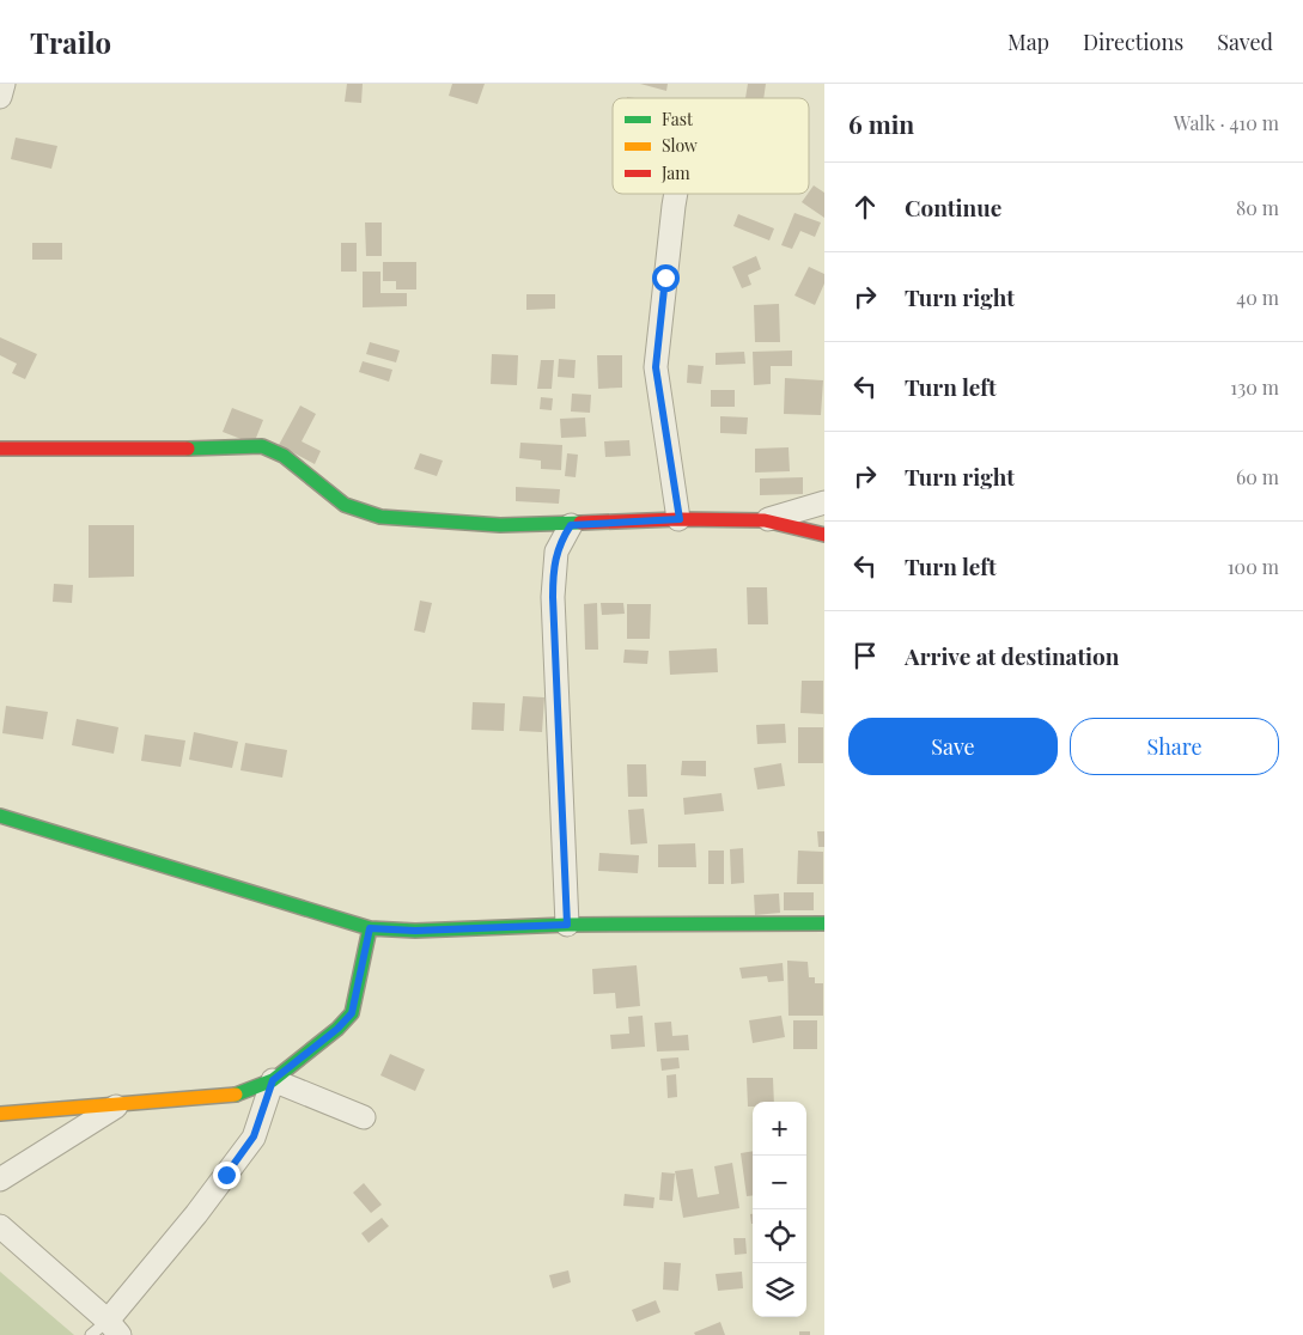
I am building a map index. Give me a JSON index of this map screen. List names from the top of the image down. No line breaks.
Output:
{"legend":["Fast","Slow","Jam"],"page":{"header":"Trailo","nav":["Map","Directions","Saved"],"heading":["6 min","Walk · 410 m"],"list":[["Continue","80 m"],["Turn right","40 m"],["Turn left","130 m"],["Turn right","60 m"],["Turn left","100 m"],"Arrive at destination"],"buttons":["Save","Share"],"map_buttons":["+","−"]}}
